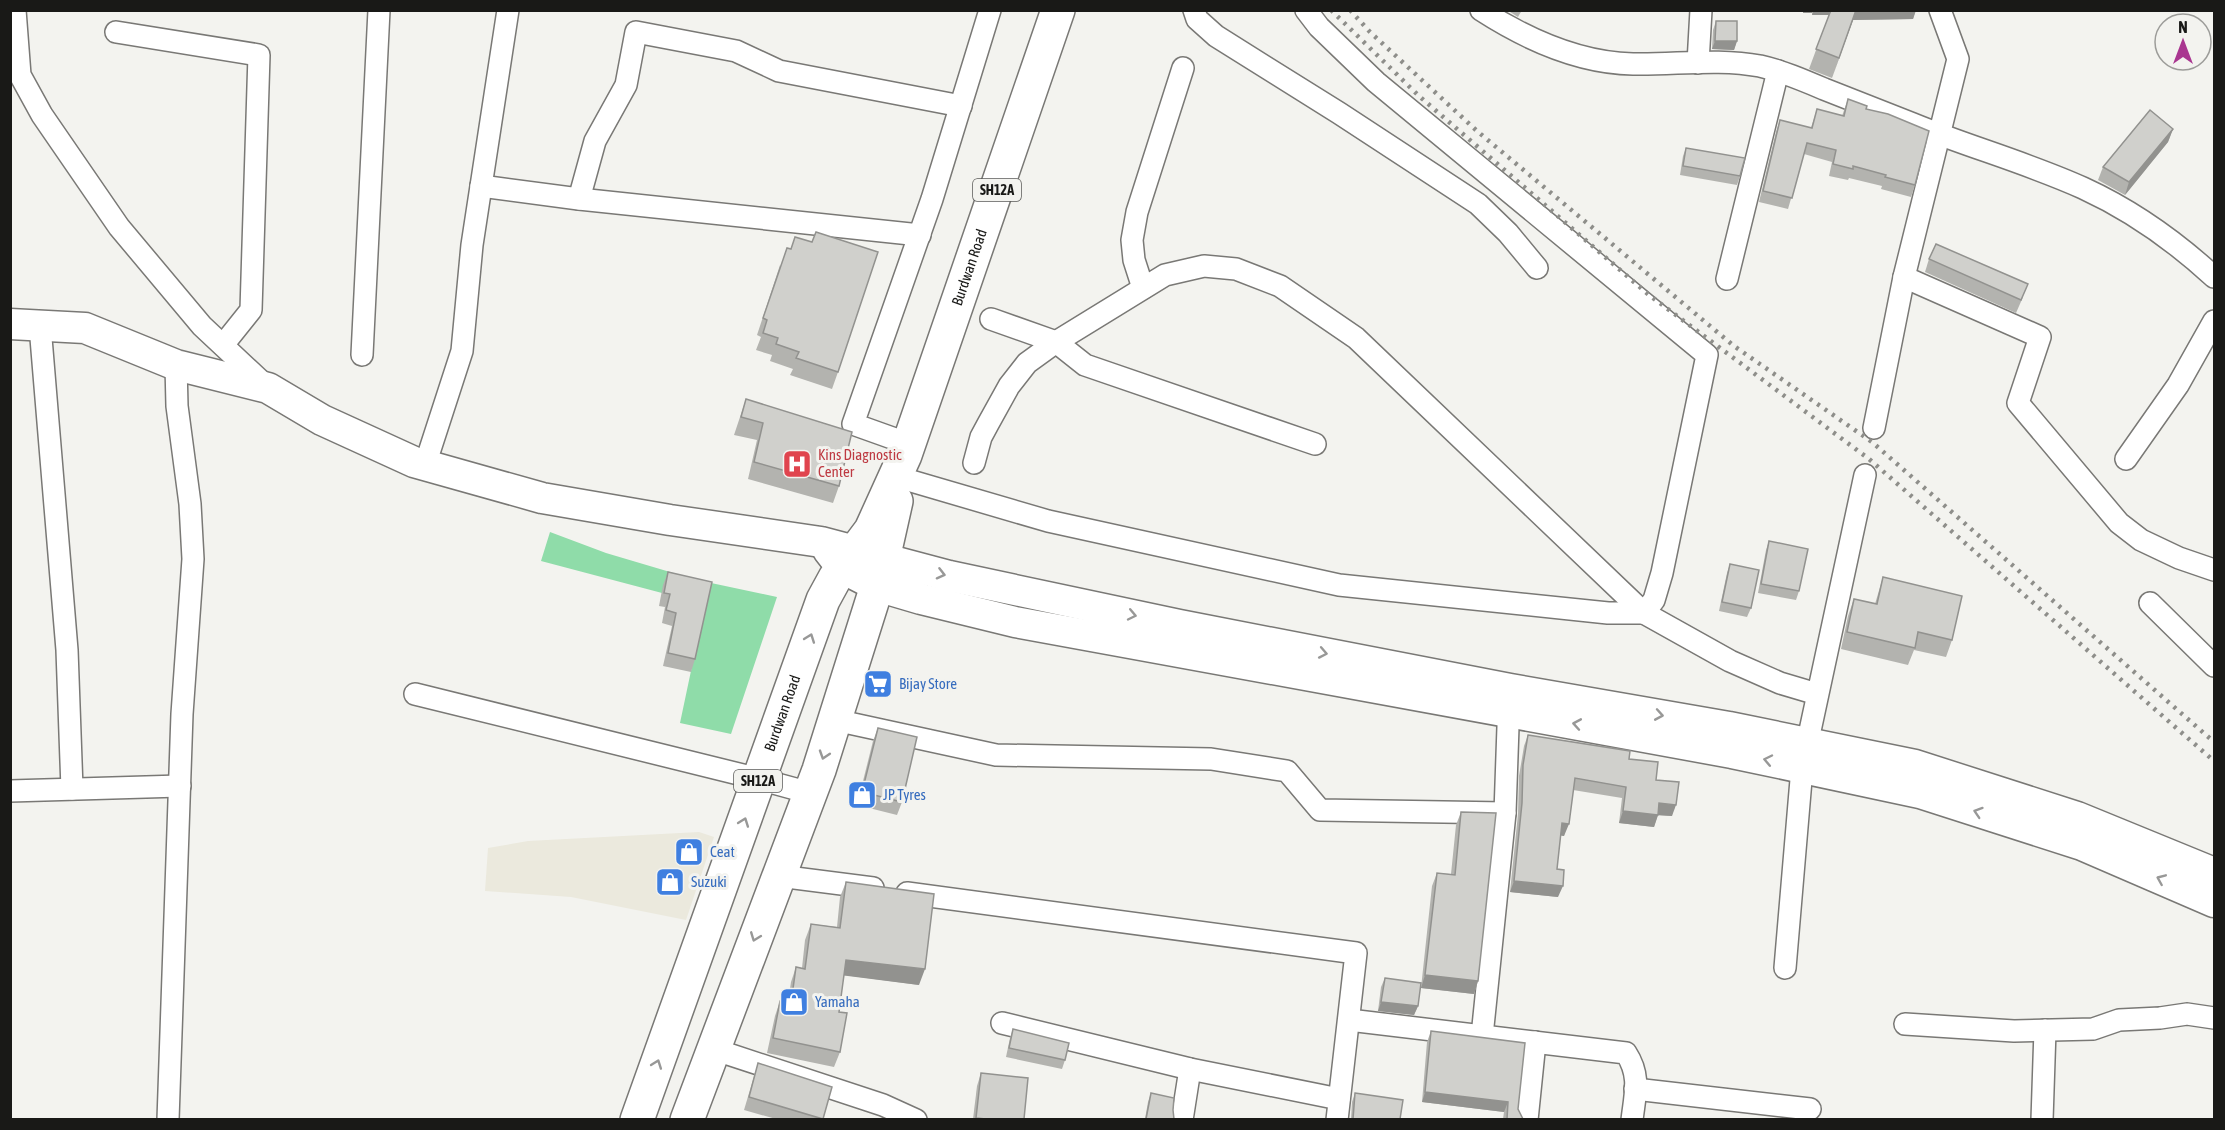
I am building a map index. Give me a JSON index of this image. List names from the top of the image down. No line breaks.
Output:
{"streets":{"main road":["SH12A","Burdwan Road"]},"places":{"hospital":["Kins Diagnostic Center"],"supermarket":["Bijay Store"],"shop":["JP Tyres","Ceat","Suzuki","Yamaha"]},"north":"top"}
